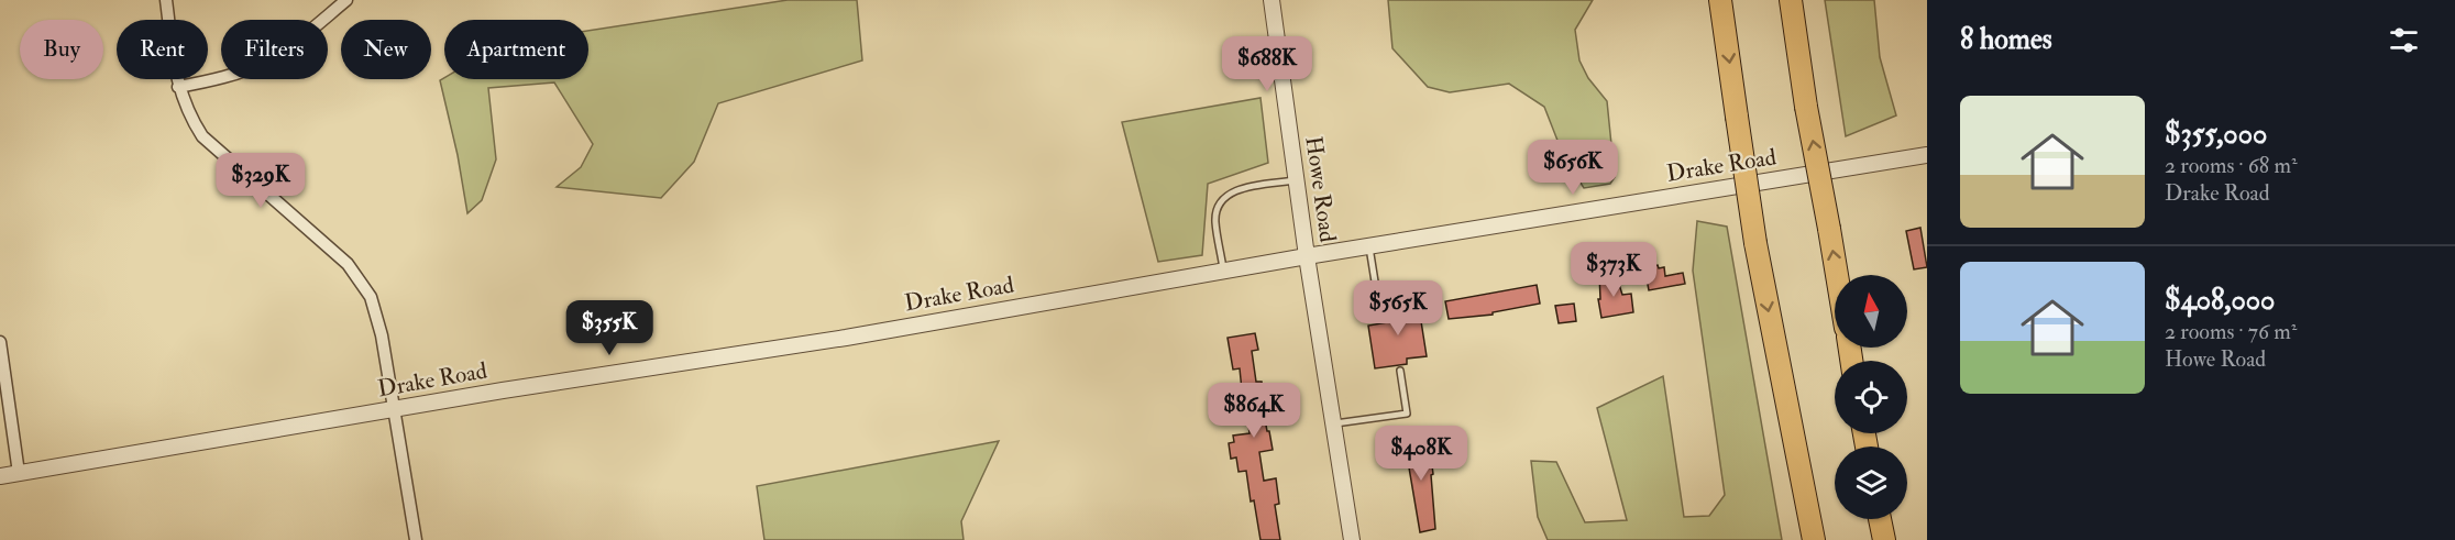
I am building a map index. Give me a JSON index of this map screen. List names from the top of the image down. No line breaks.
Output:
{"streets":{"street":["Drake Road","Howe Road"]},"crossings":[["Drake Road","Howe Road"]],"north":"top","page":{"heading":"8 homes","chip":["Buy","Rent","Filters","New","Apartment"],"price":["$688K","$656K","$329K","$373K","$565K","$355K","$864K","$408K"],"list":[{"name":"$355,000","note":"2 rooms · 68 m² · Drake Road"},{"name":"$408,000","note":"2 rooms · 76 m² · Howe Road"}]}}
